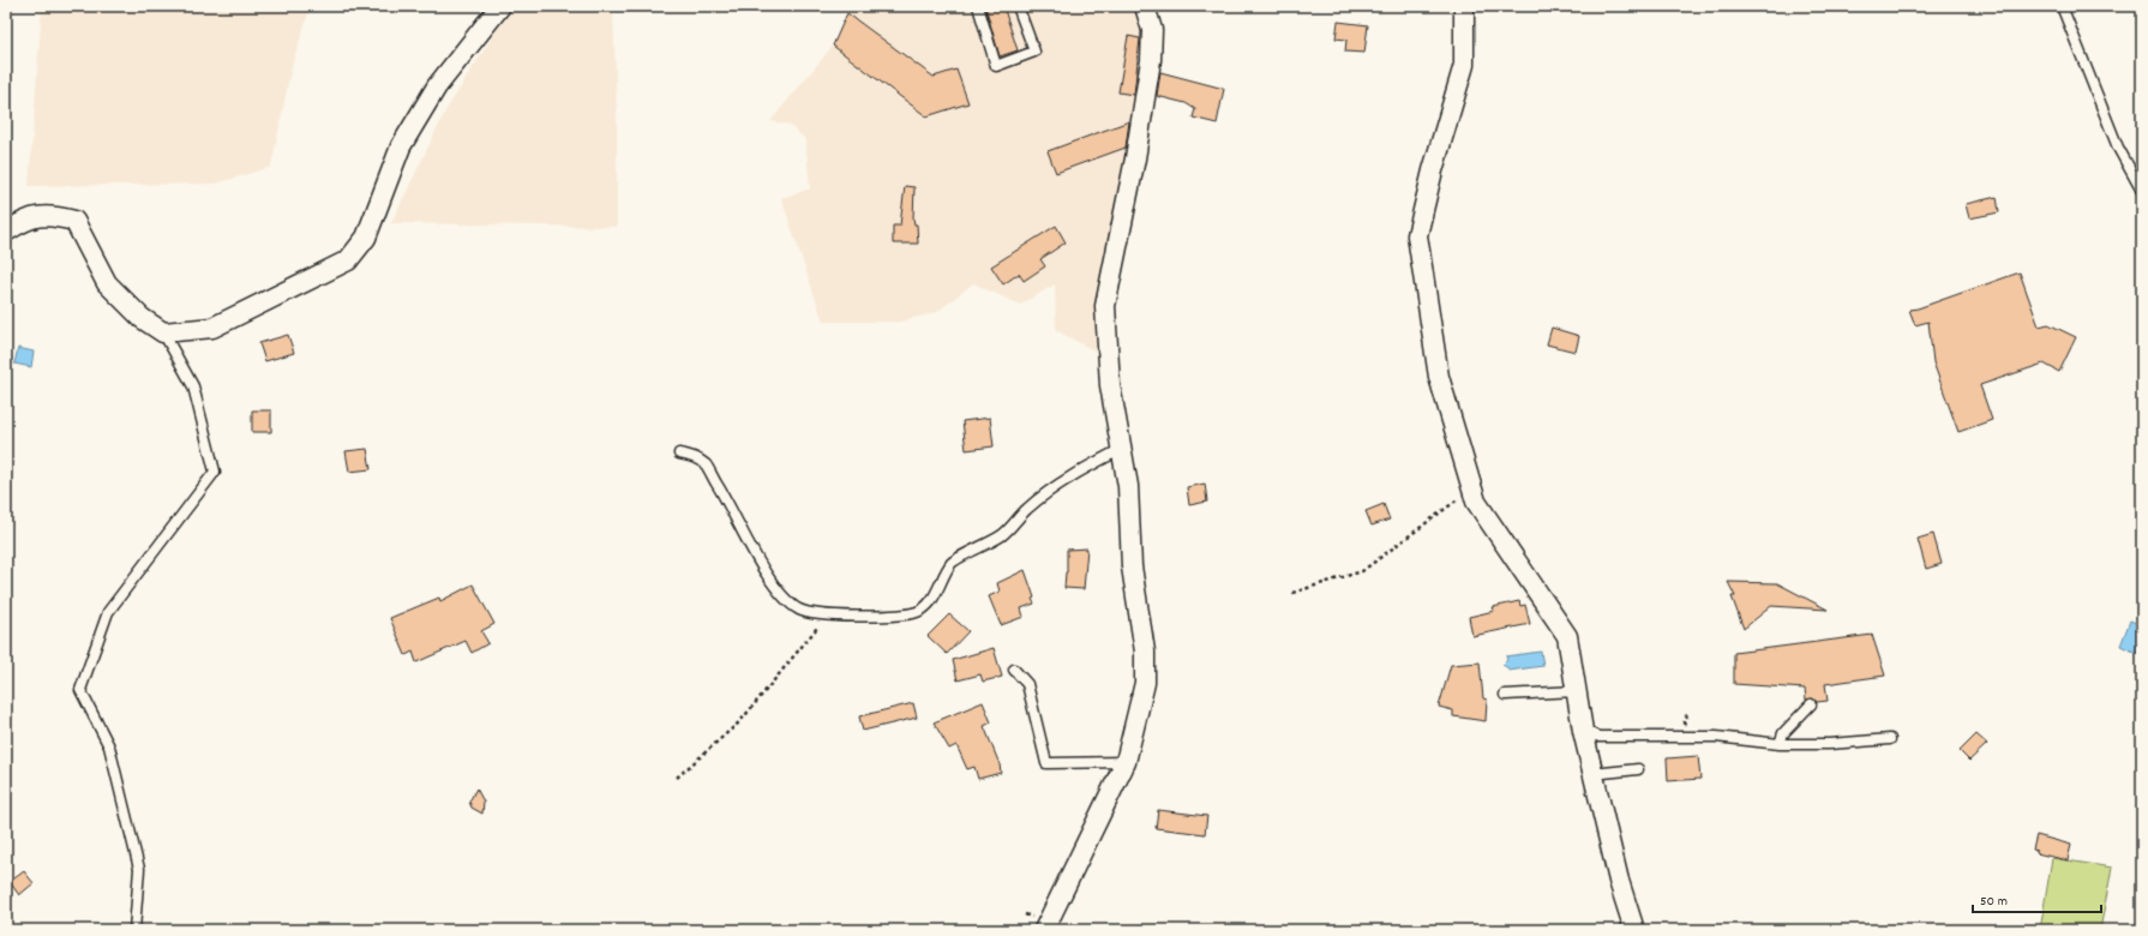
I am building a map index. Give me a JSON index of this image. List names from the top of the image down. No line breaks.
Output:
{"scale_bar":"50 m"}
